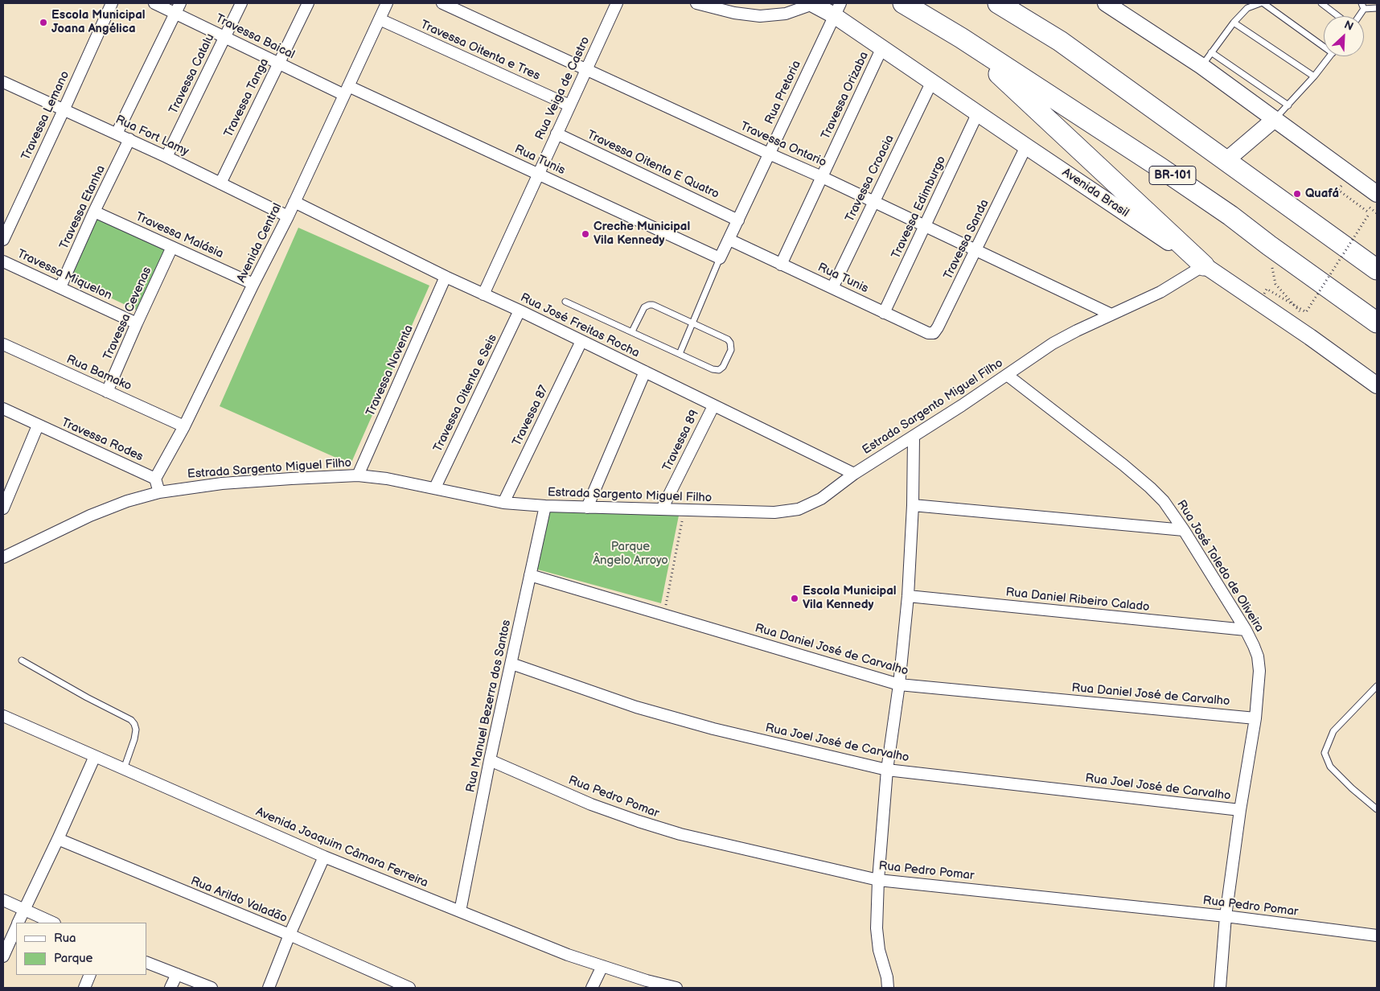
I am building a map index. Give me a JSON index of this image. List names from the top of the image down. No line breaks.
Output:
{"streets":{"highway":["BR-101"],"street":["Travessa Baical","Travessa Oitenta e Tres","Travessa Catalu","Rua Veiga de Castro","Rua Pretoria","Travessa Orizaba","Travessa Tanga","Travessa Lemano","Rua Fort Lamy","Travessa Ontario","Rua Tunis","Travessa Oitenta E Quatro","Travessa Croacia","Avenida Brasil","Travessa Etanha","Travessa Edimburgo","Travessa Malásia","Travessa Sanda","Avenida Central","Travessa Miquelon","Travessa Cevenas","Rua José Freitas Rocha","Travessa Noventa","Rua Bamako","Travessa Oitenta e Seis","Estrada Sargento Miguel Filho","Travessa 87","Travessa Rodes","Travessa 89","Rua José Toledo de Oliveira","Rua Daniel Ribeiro Calado","Rua Daniel José de Carvalho","Rua Manuel Bezerra dos Santos","Rua Joel José de Carvalho","Rua Pedro Pomar","Avenida Joaquim Câmara Ferreira","Rua Arildo Valadão"]},"crossings":[["Travessa Baical","Travessa Catalu"],["Travessa Baical","Travessa Tanga"],["Travessa Baical","Rua Tunis"],["Travessa Baical","Avenida Central"],["Travessa Oitenta e Tres","Rua Veiga de Castro"],["Travessa Oitenta e Tres","Avenida Central"],["Travessa Catalu","Rua Fort Lamy"],["Rua Veiga de Castro","Travessa Ontario"],["Rua Veiga de Castro","Rua Tunis"],["Rua Veiga de Castro","Travessa Oitenta E Quatro"],["Rua Veiga de Castro","Rua José Freitas Rocha"],["Rua Pretoria","Travessa Ontario"],["Rua Pretoria","Rua Tunis"],["Rua Pretoria","Travessa Oitenta E Quatro"],["Rua Pretoria","Avenida Brasil"],["Travessa Orizaba","Travessa Ontario"],["Travessa Orizaba","Rua Tunis"],["Travessa Orizaba","Avenida Brasil"],["Travessa Tanga","Rua Fort Lamy"],["Travessa Lemano","Rua Fort Lamy"],["Rua Fort Lamy","Travessa Etanha"],["Rua Fort Lamy","Avenida Central"],["Travessa Ontario","Travessa Croacia"],["Travessa Ontario","Travessa Edimburgo"],["Travessa Ontario","Travessa Sanda"],["Travessa Ontario","Estrada Sargento Miguel Filho"],["Rua Tunis","Travessa Croacia"],["Rua Tunis","Travessa Edimburgo"],["Rua Tunis","Travessa Sanda"],["Rua Tunis","Avenida Central"],["Travessa Croacia","Avenida Brasil"],["Avenida Brasil","Travessa Edimburgo"],["Avenida Brasil","Travessa Sanda"],["Avenida Brasil","Estrada Sargento Miguel Filho"],["Travessa Etanha","Travessa Malásia"],["Travessa Etanha","Travessa Miquelon"],["Travessa Malásia","Avenida Central"],["Travessa Malásia","Travessa Cevenas"],["Avenida Central","Rua José Freitas Rocha"],["Avenida Central","Rua Bamako"],["Avenida Central","Travessa Rodes"],["Travessa Miquelon","Travessa Cevenas"],["Travessa Cevenas","Rua Bamako"],["Rua José Freitas Rocha","Travessa Noventa"],["Rua José Freitas Rocha","Travessa Oitenta e Seis"],["Rua José Freitas Rocha","Estrada Sargento Miguel Filho"],["Rua José Freitas Rocha","Travessa 87"],["Rua José Freitas Rocha","Travessa 89"],["Travessa Noventa","Estrada Sargento Miguel Filho"],["Travessa Oitenta e Seis","Estrada Sargento Miguel Filho"],["Estrada Sargento Miguel Filho","Travessa 87"],["Estrada Sargento Miguel Filho","Travessa 89"],["Estrada Sargento Miguel Filho","Rua José Toledo de Oliveira"],["Estrada Sargento Miguel Filho","Rua Manuel Bezerra dos Santos"],["Rua José Toledo de Oliveira","Rua Daniel Ribeiro Calado"],["Rua José Toledo de Oliveira","Rua Daniel José de Carvalho"],["Rua José Toledo de Oliveira","Rua Joel José de Carvalho"],["Rua José Toledo de Oliveira","Rua Pedro Pomar"],["Rua Daniel José de Carvalho","Rua Manuel Bezerra dos Santos"],["Rua Manuel Bezerra dos Santos","Rua Joel José de Carvalho"],["Rua Manuel Bezerra dos Santos","Rua Pedro Pomar"],["Rua Manuel Bezerra dos Santos","Avenida Joaquim Câmara Ferreira"]],"parks":["Parque Ângelo Arroyo"],"places":["Escola Municipal Joana Angélica","Quafá","Creche Municipal Vila Kennedy","Escola Municipal Vila Kennedy"],"legend":["Rua","Parque"],"north":"top right"}
